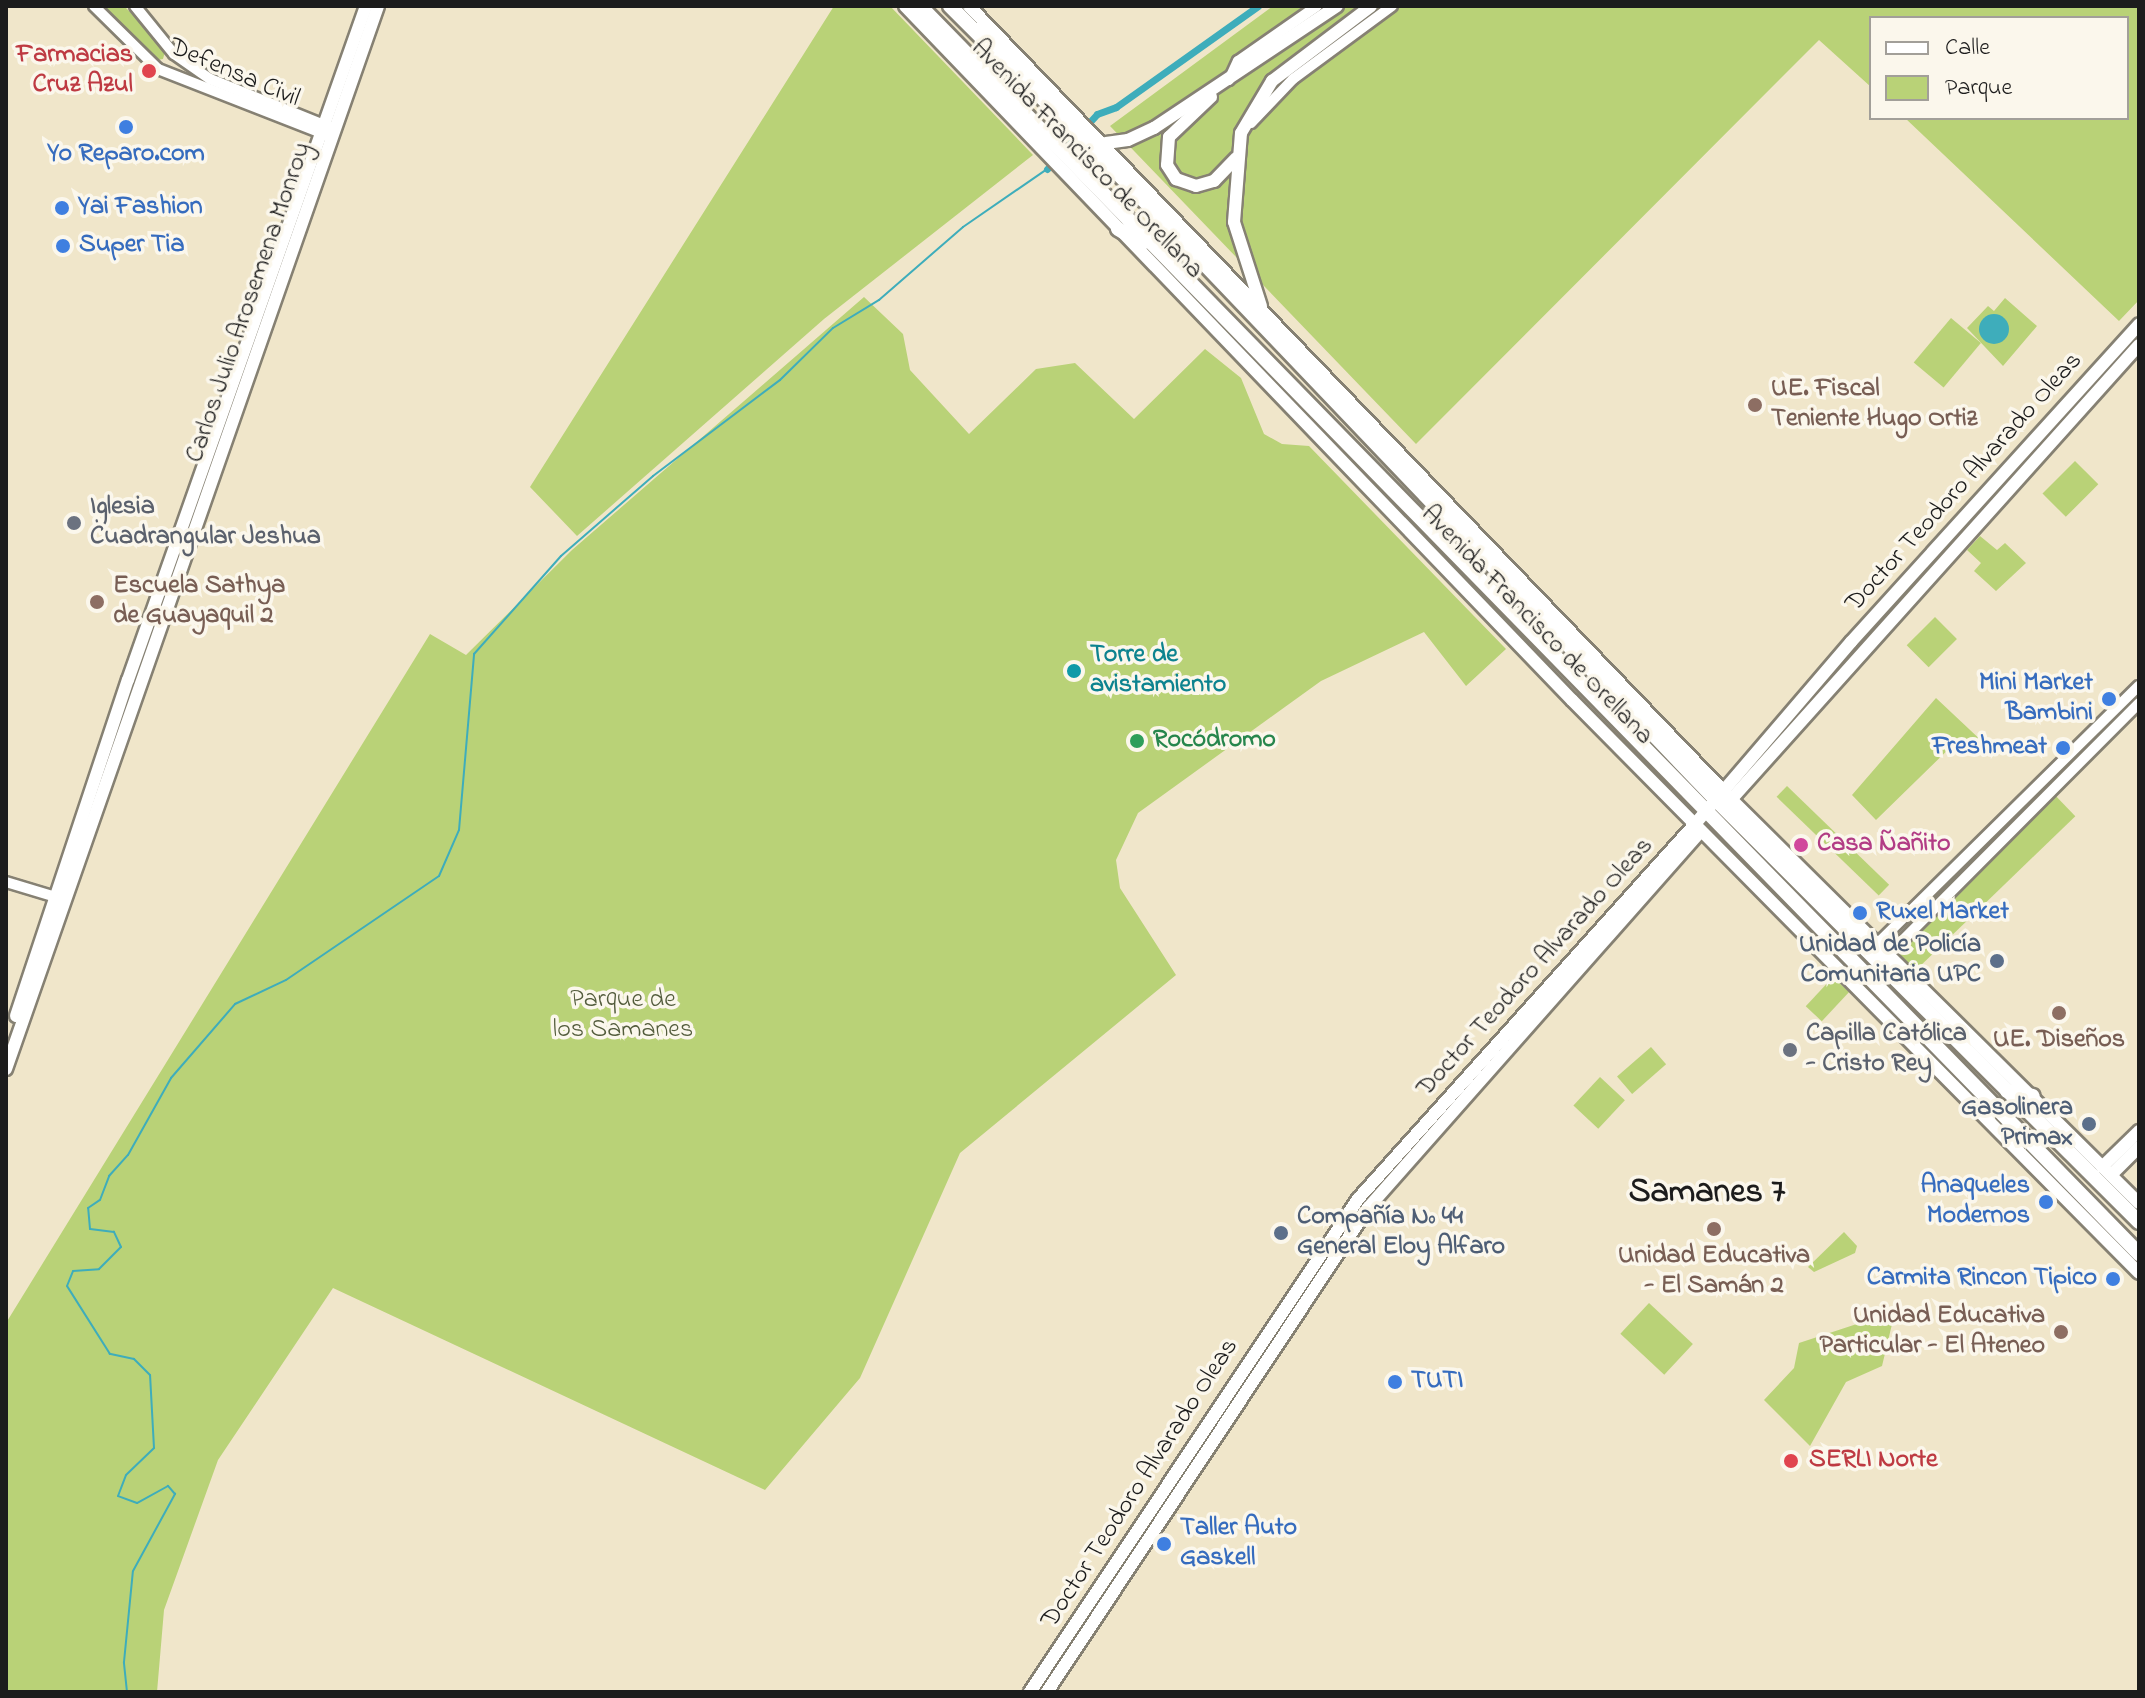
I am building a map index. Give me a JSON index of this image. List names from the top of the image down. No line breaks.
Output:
{"streets":{"highway":["Avenida Francisco de Orellana"],"main road":["Carlos Julio Arosemena Monroy","Doctor Teodoro Alvarado Oleas"],"street":["Defensa Civil"]},"crossings":[["Defensa Civil","Carlos Julio Arosemena Monroy"],["Avenida Francisco de Orellana","Doctor Teodoro Alvarado Oleas"]],"districts":["Samanes 7"],"parks":["Parque de los Samanes"],"places":["Farmacias Cruz Azul","Yo Reparo.com","Yai Fashion","Super Tia","UE. Fiscal Teniente Hugo Ortiz","Iglesia Cuadrangular Jeshua","Escuela Sathya de Guayaquil 2","Torre de avistamiento","Mini Market Bambini","Rocódromo","Freshmeat","Casa Ñañito","Ruxel Market","Unidad de Policía Comunitaria UPC","UE. Diseños","Capilla Católica - Cristo Rey","Gasolinera Primax","Anaqueles Modernos","Unidad Educativa - El Samán 2","Compañía Nº 44 General Eloy Alfaro","Carmita Rincon Tipico","Unidad Educativa Particular - El Ateneo","TUTI","SERLI Norte","Taller Auto Gaskell"],"legend":["Calle","Parque"]}
